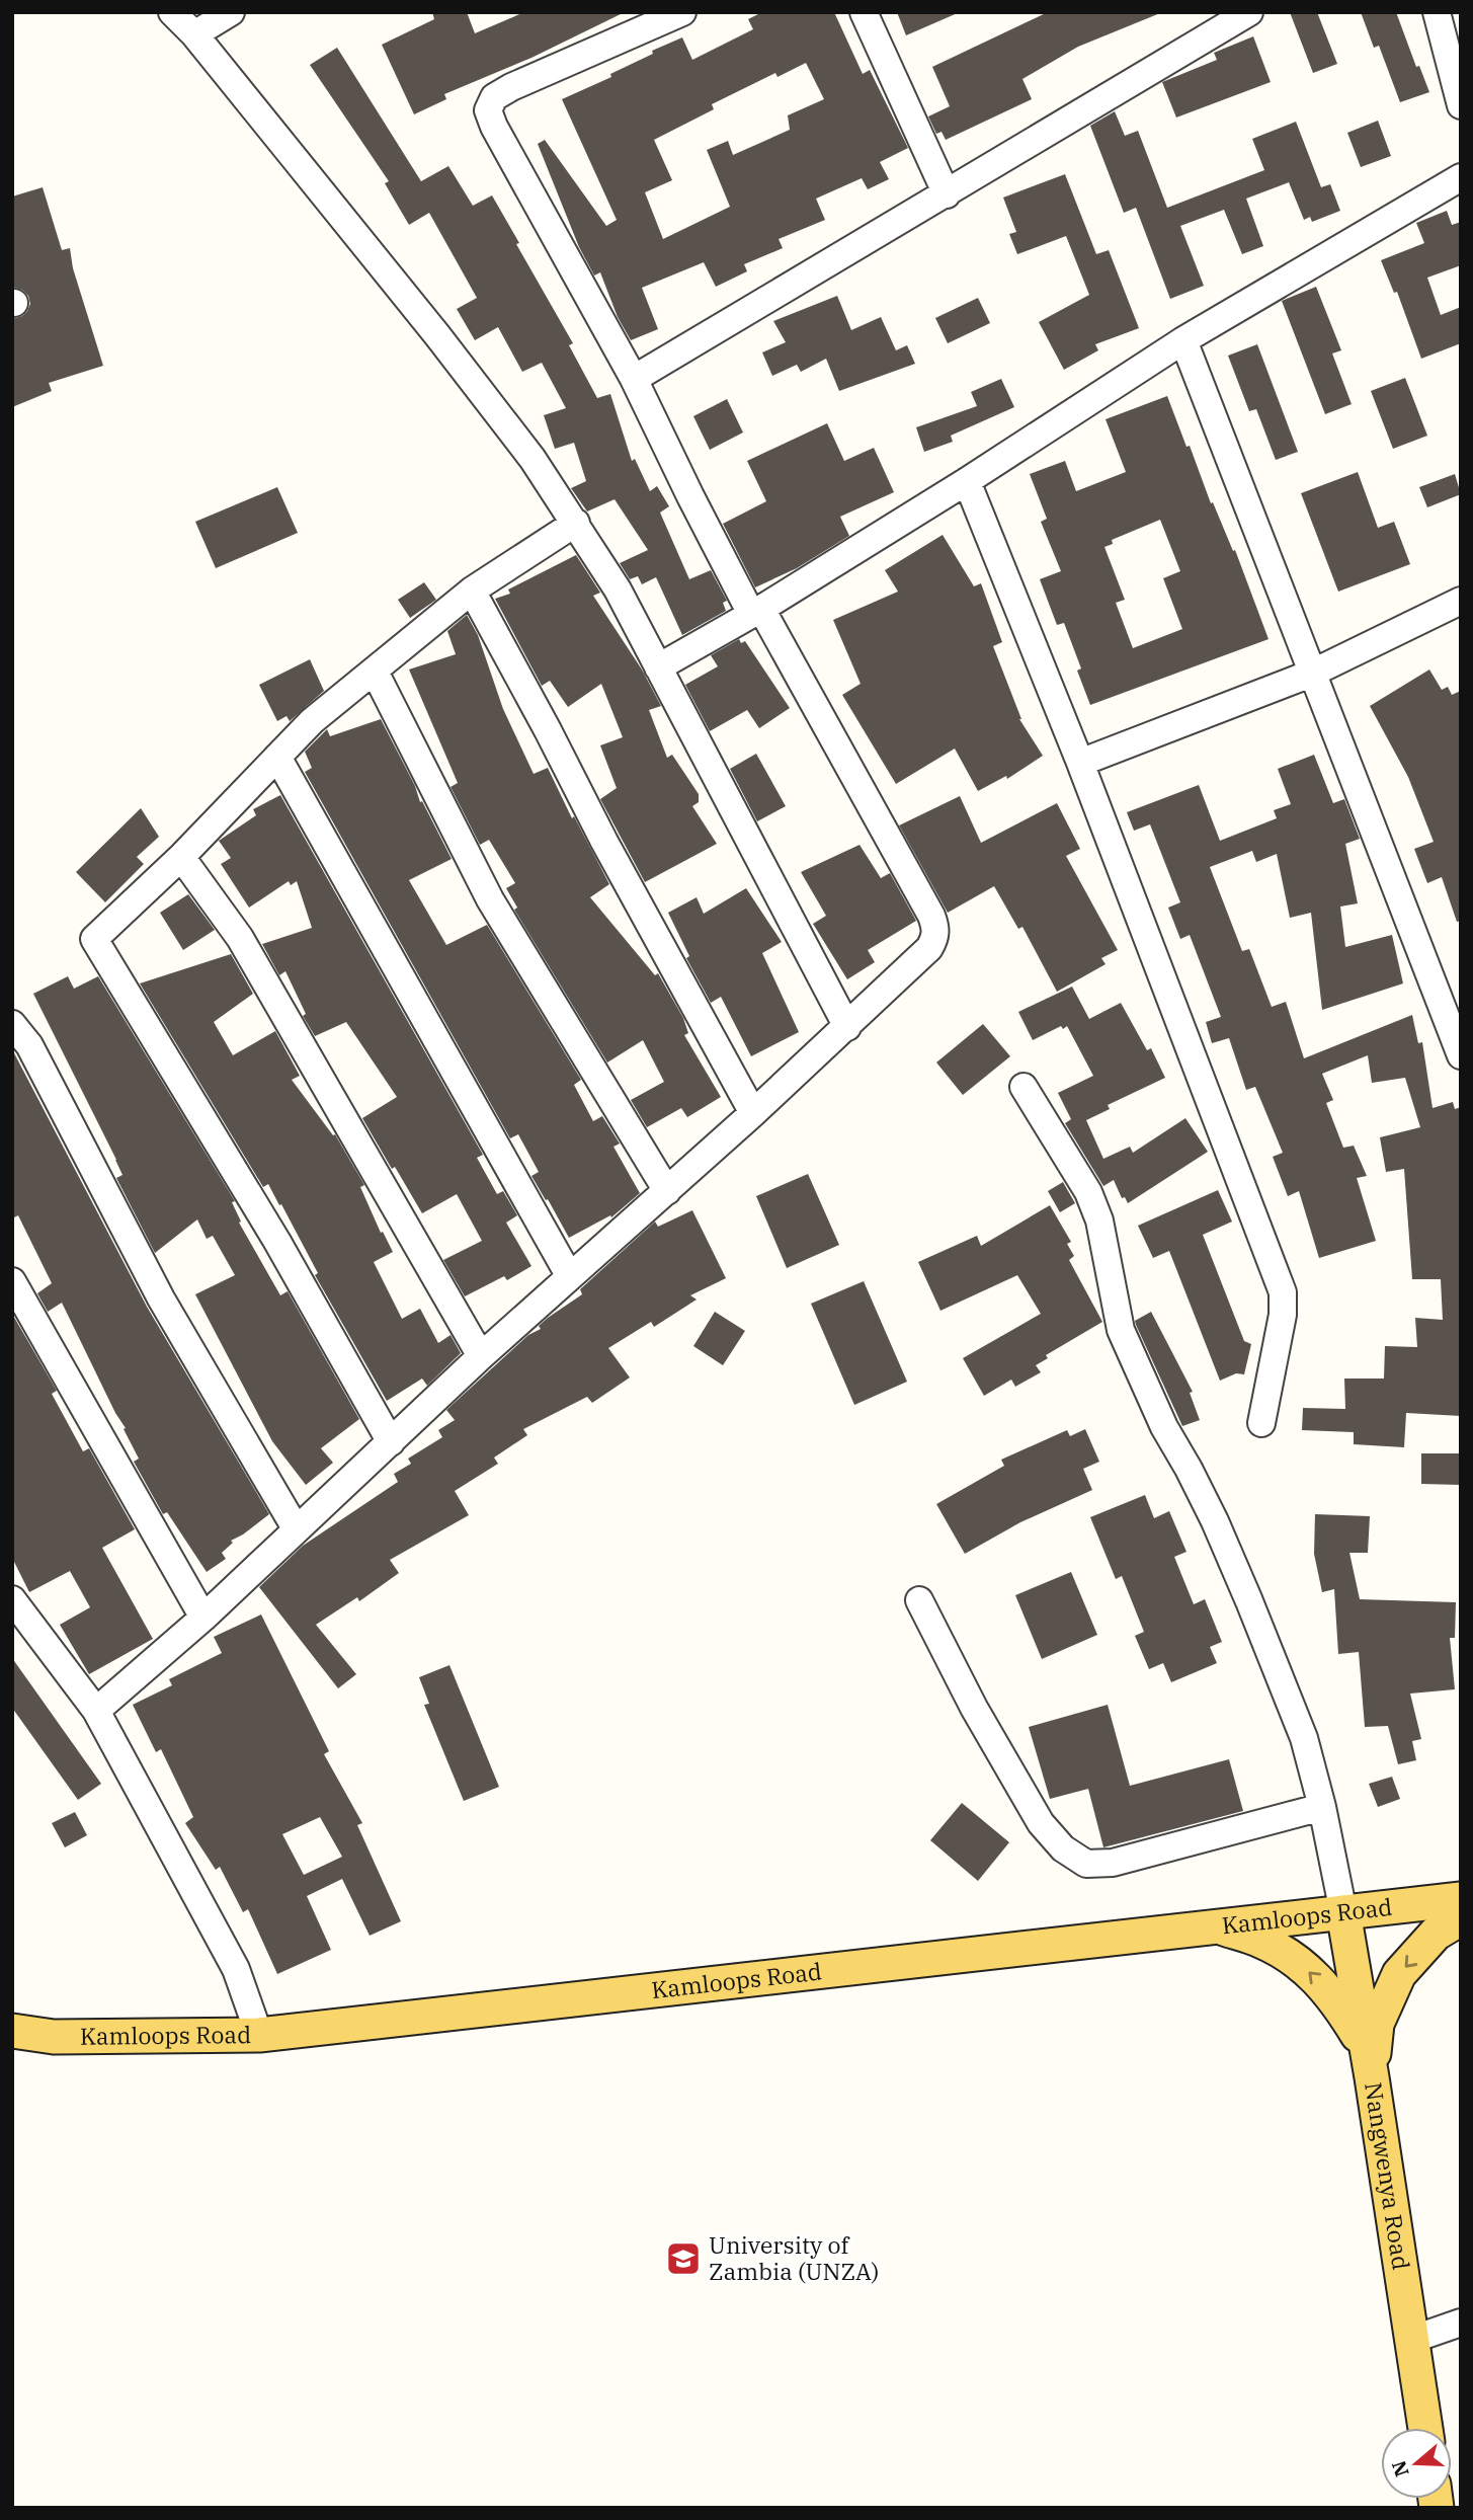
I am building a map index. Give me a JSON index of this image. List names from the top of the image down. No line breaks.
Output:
{"streets":{"main road":["Kamloops Road","Nangwenya Road"]},"crossings":[["Kamloops Road","Nangwenya Road"]],"places":{"school or university":["University of Zambia (UNZA)"]},"north":"left"}
